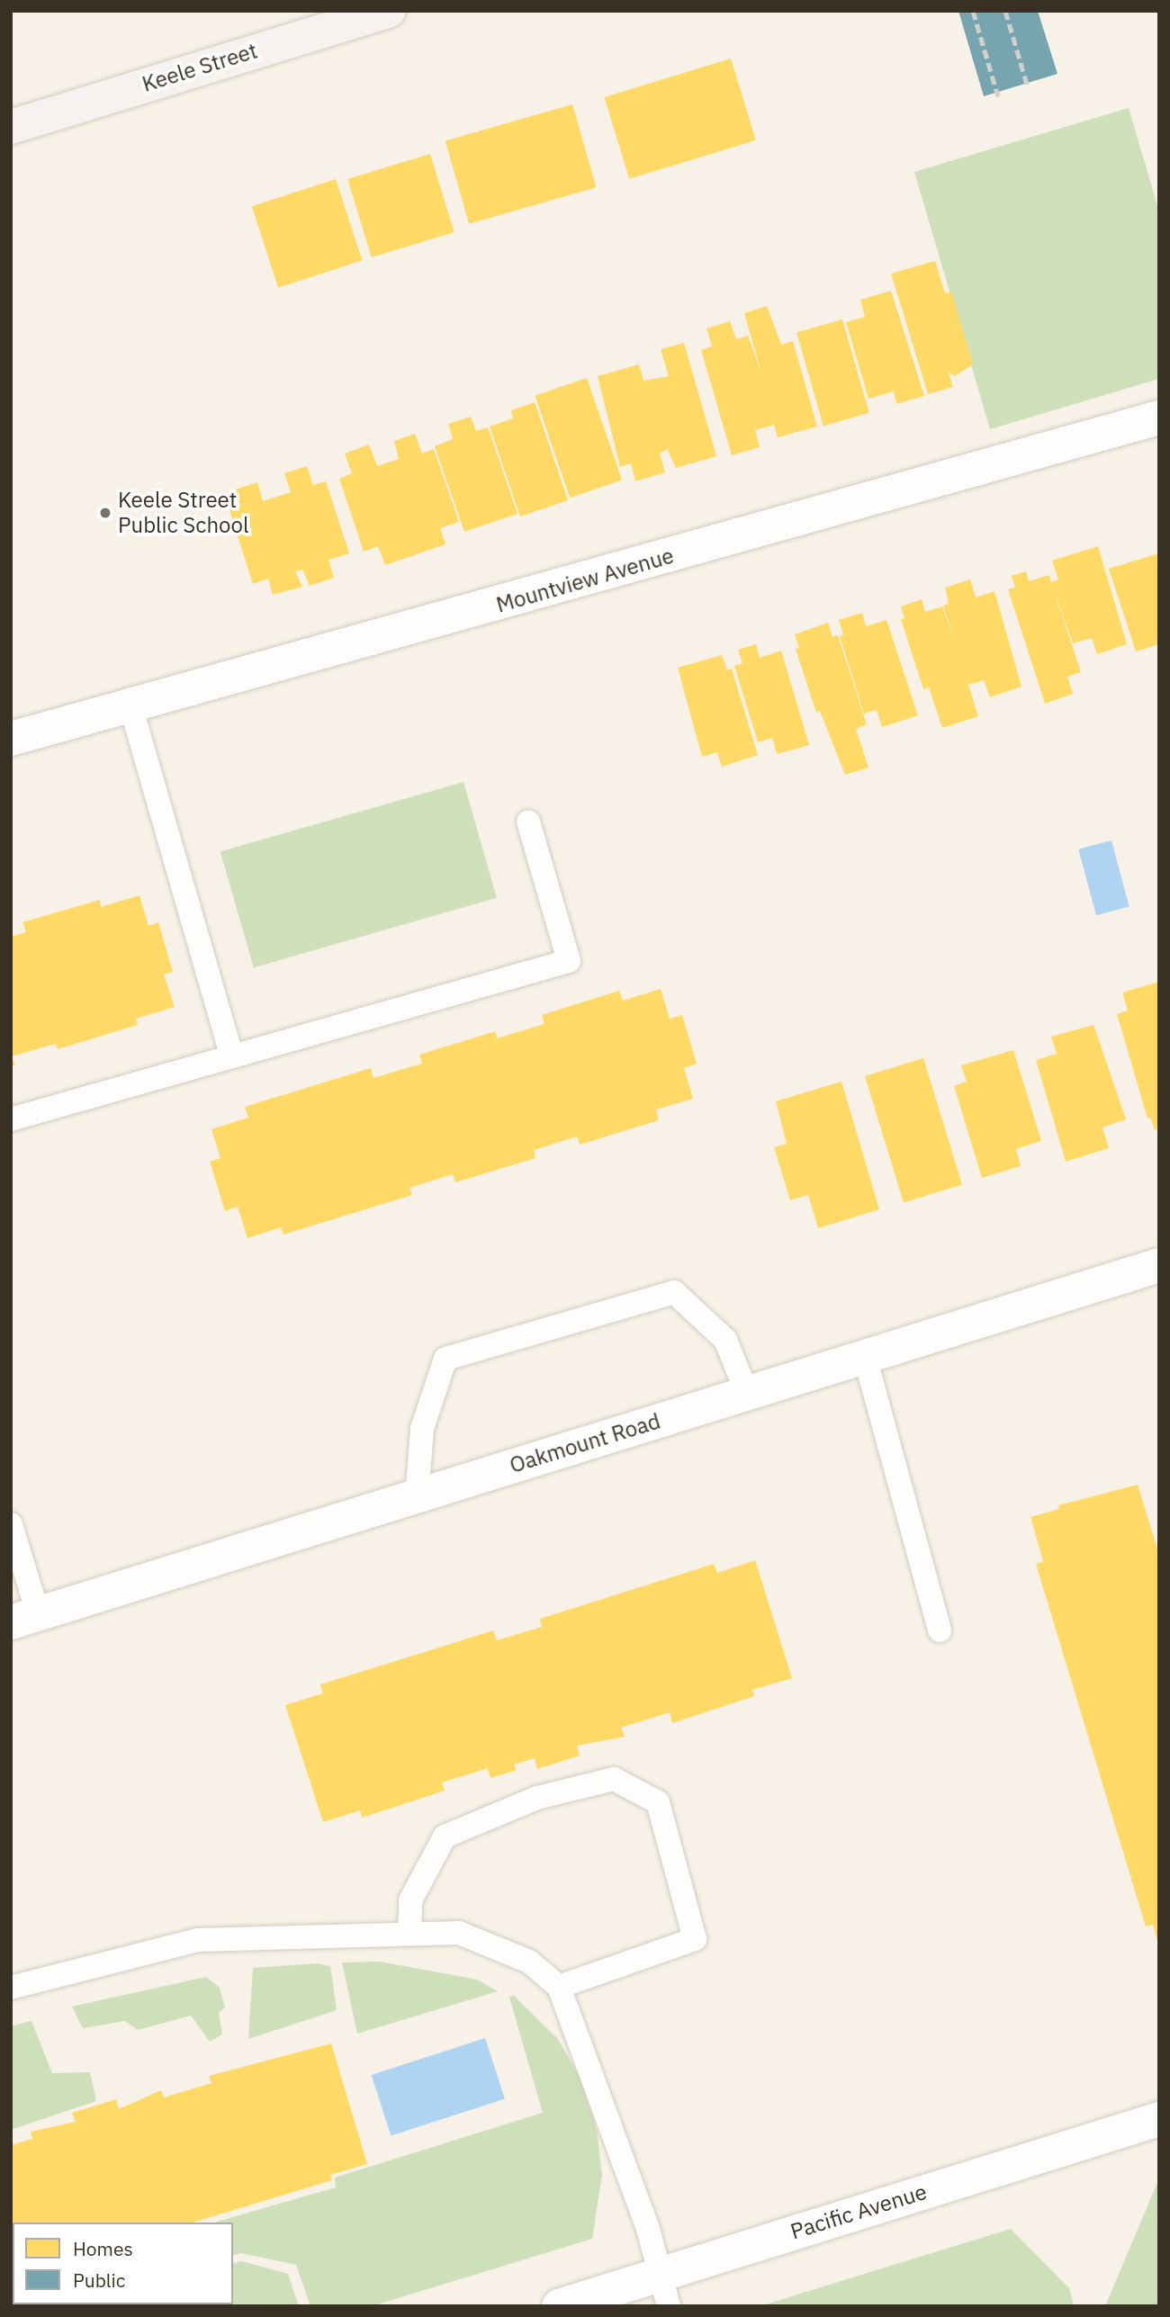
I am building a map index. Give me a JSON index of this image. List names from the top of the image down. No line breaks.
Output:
{"streets":{"main road":["Keele Street"],"street":["Mountview Avenue","Oakmount Road","Pacific Avenue"]},"places":["Keele Street Public School"],"legend":["Homes","Public"]}
